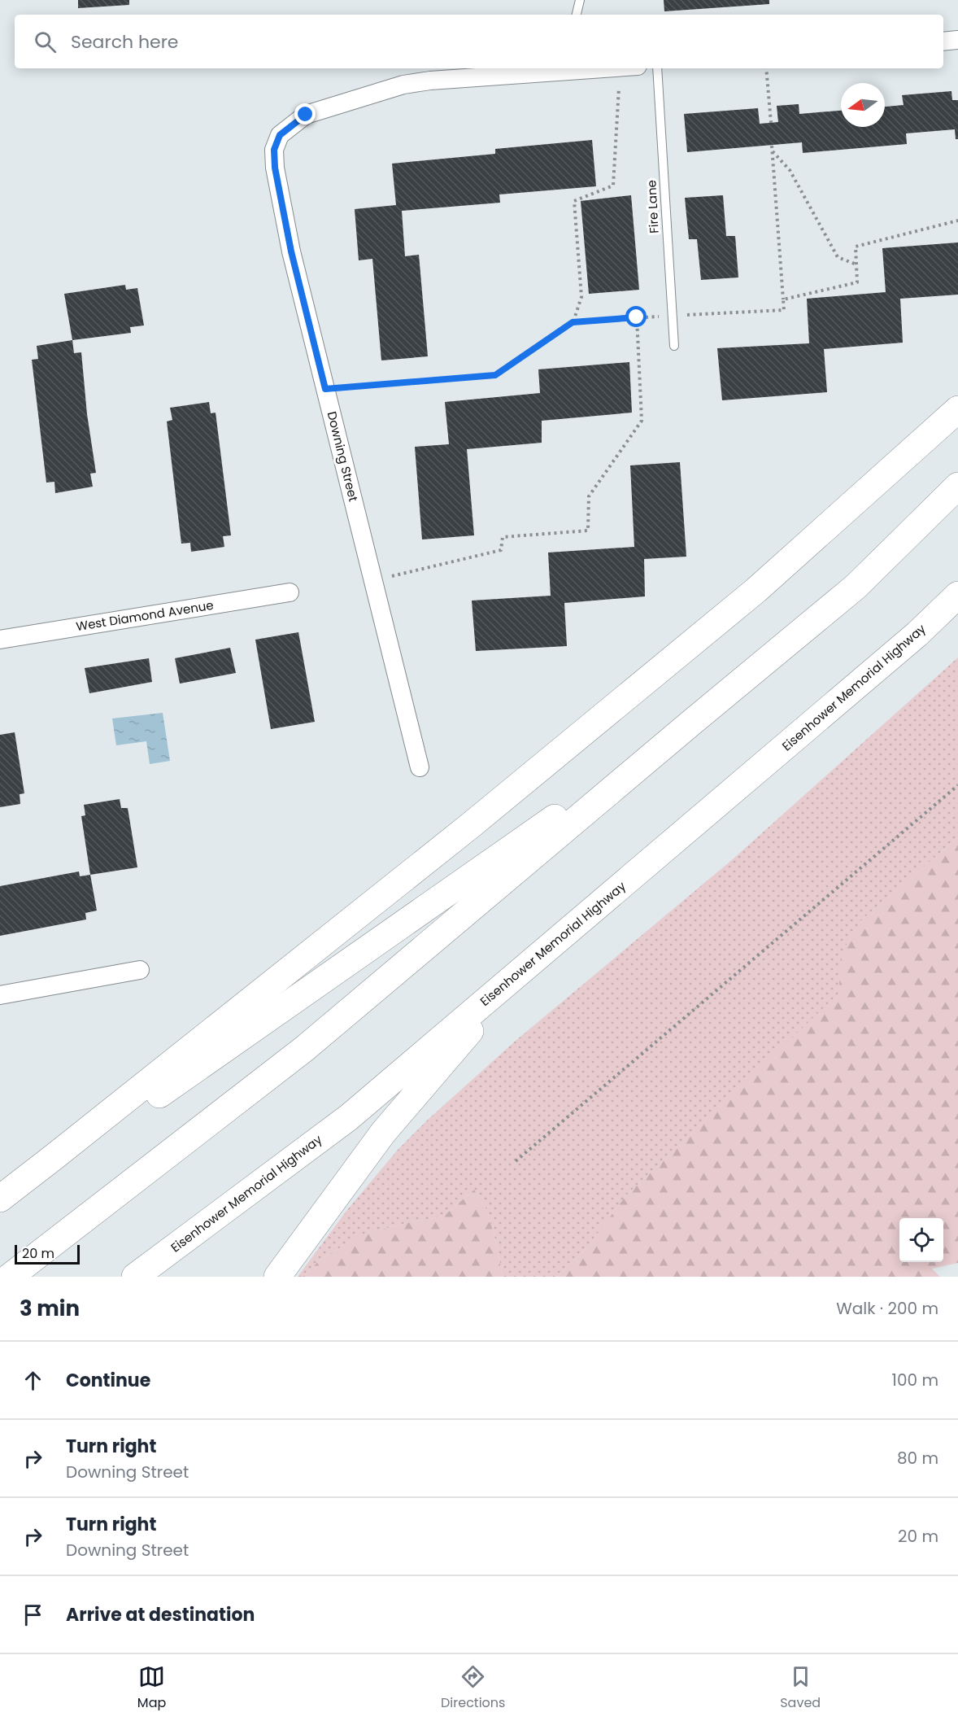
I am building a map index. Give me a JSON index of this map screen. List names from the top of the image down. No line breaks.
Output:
{"streets":{"highway":["Eisenhower Memorial Highway"],"street":["Downing Street","West Diamond Avenue"],"lane":["Fire Lane"]},"scale_bar":"20 m","north":"left","page":{"search":"Search here","scale":"20 m","heading":["3 min","Walk · 200 m"],"list":[["Continue","100 m"],["Turn right","Downing Street","80 m"],["Turn right","Downing Street","20 m"],"Arrive at destination"],"nav":["Map","Directions","Saved"]}}
